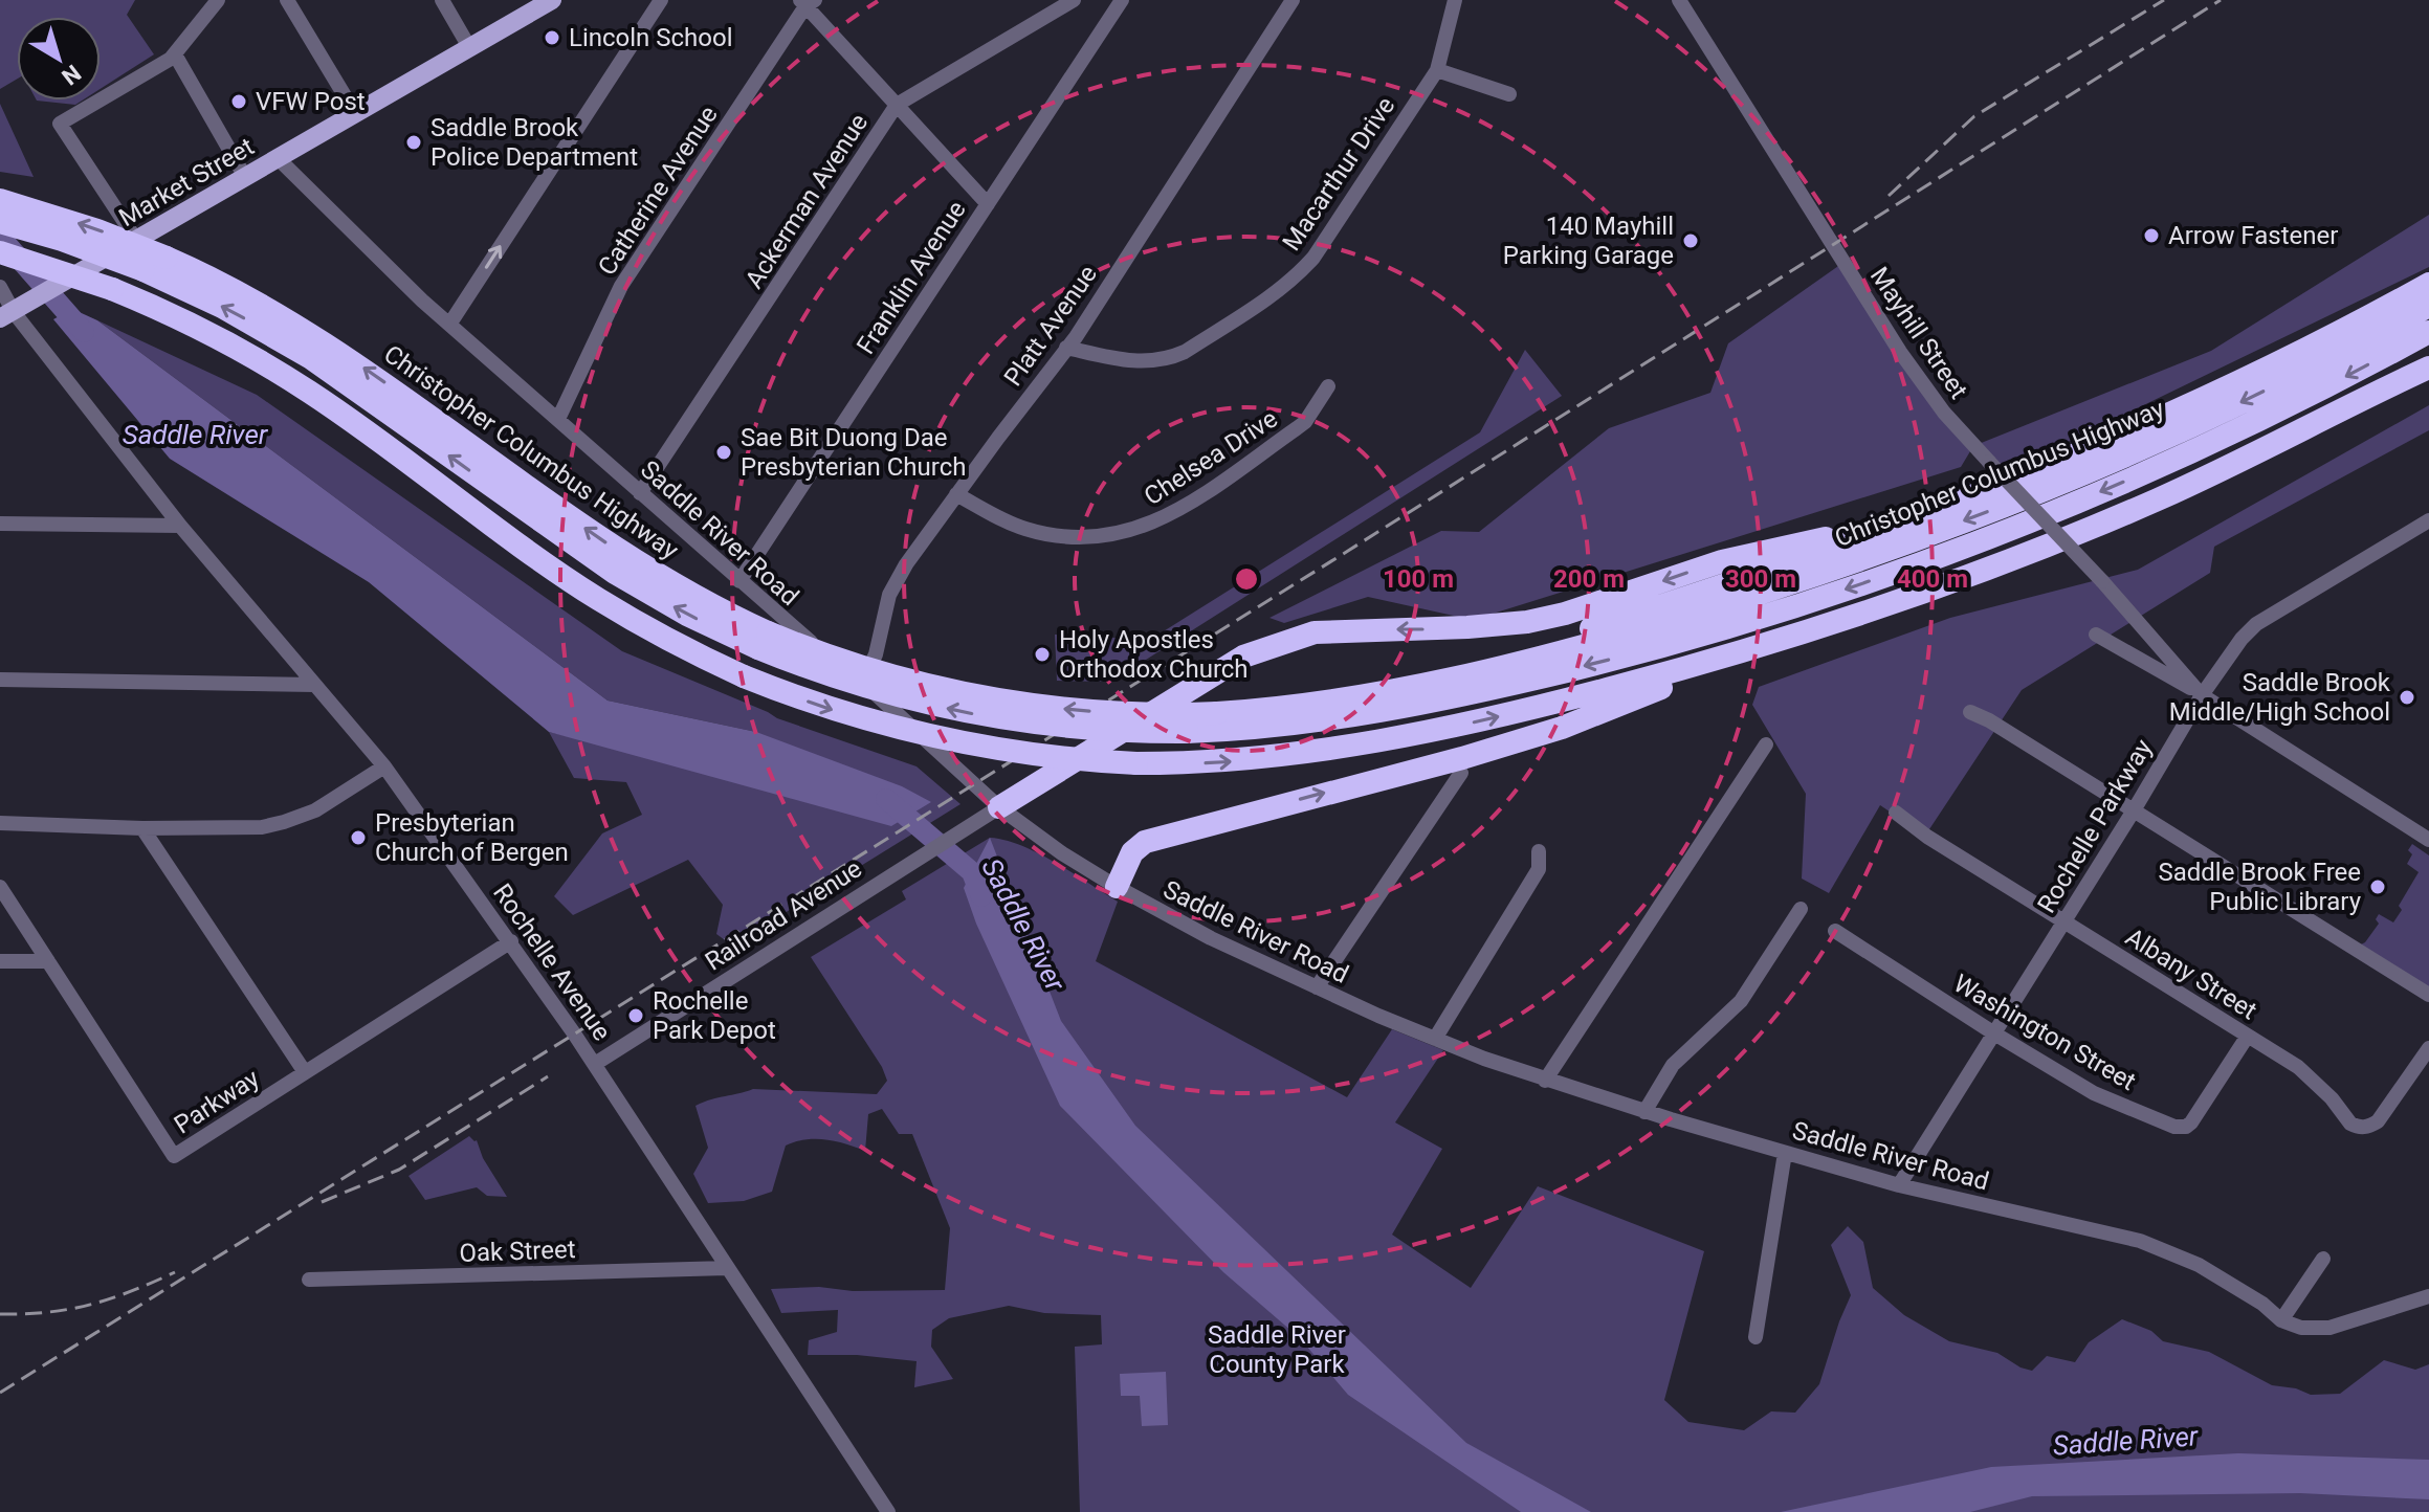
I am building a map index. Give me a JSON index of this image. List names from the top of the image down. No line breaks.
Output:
{"streets":{"highway":["Christopher Columbus Highway"],"main road":["Market Street"],"street":["Macarthur Drive","Catherine Avenue","Ackerman Avenue","Franklin Avenue","Platt Avenue","Mayhill Street","Chelsea Drive","Saddle River Road","Rochelle Parkway","Railroad Avenue","Rochelle Avenue","Albany Street","Washington Street","Parkway","Oak Street"]},"crossings":[["Macarthur Drive","Platt Avenue"],["Market Street","Saddle River Road"],["Market Street","Rochelle Avenue"],["Catherine Avenue","Saddle River Road"],["Ackerman Avenue","Saddle River Road"],["Franklin Avenue","Saddle River Road"],["Platt Avenue","Chelsea Drive"],["Platt Avenue","Saddle River Road"],["Mayhill Street","Rochelle Parkway"],["Saddle River Road","Rochelle Parkway"],["Saddle River Road","Railroad Avenue"],["Rochelle Parkway","Albany Street"],["Rochelle Parkway","Washington Street"],["Railroad Avenue","Rochelle Avenue"],["Rochelle Avenue","Parkway"],["Rochelle Avenue","Oak Street"],["Albany Street","Washington Street"]],"water":["Saddle River"],"parks":["Saddle River County Park"],"places":["Lincoln School","VFW Post","Saddle Brook Police Department","Arrow Fastener","140 Mayhill Parking Garage","Sae Bit Duong Dae Presbyterian Church","Holy Apostles Orthodox Church","Saddle Brook Middle/High School","Presbyterian Church of Bergen","Saddle Brook Free Public Library","Rochelle Park Depot"],"north":"bottom right","rings":["100 m","200 m","300 m","400 m"]}
